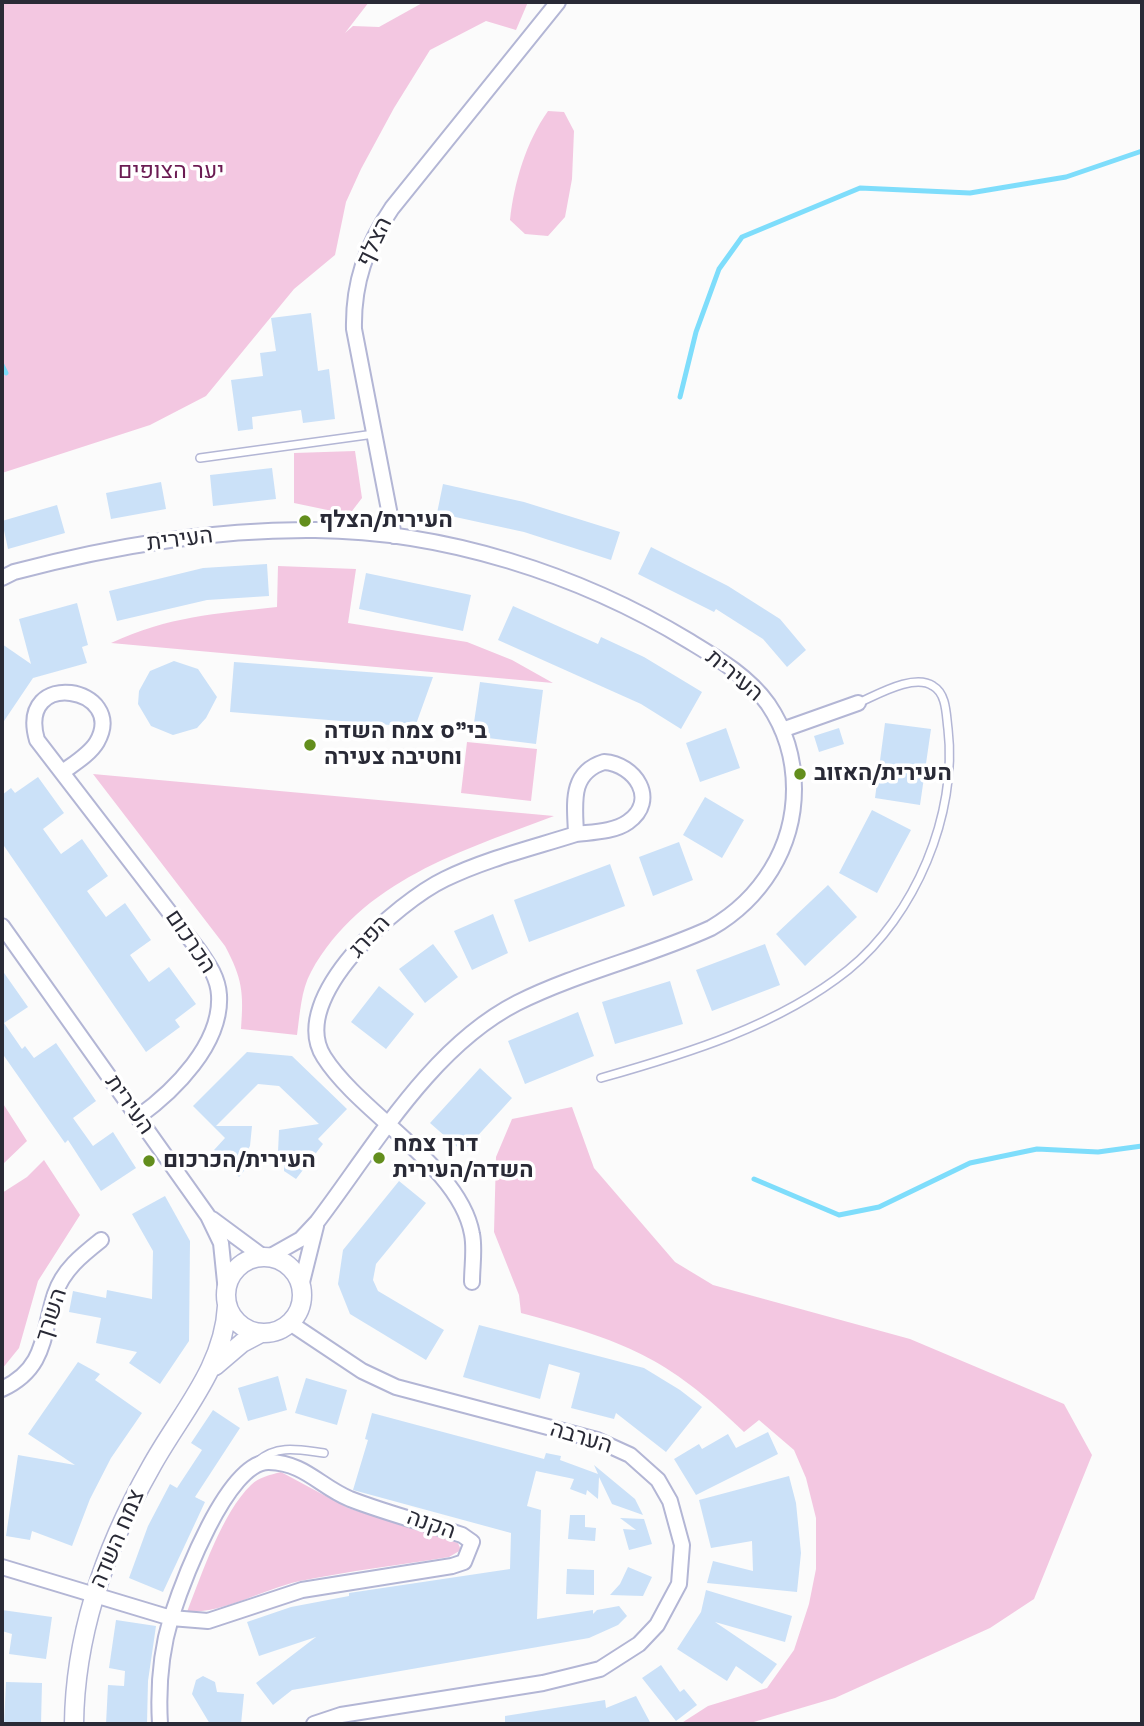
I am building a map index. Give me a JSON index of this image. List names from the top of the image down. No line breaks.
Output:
{"streets":{"street":["הצלף","העירית","הפרג","הכרכום","השרך","הערבה","הקנה","צמח השדה"]},"crossings":[["הצלף","העירית"],["העירית","הפרג"],["העירית","הכרכום"],["העירית","הערבה"],["העירית","צמח השדה"],["הערבה","צמח השדה"],["הקנה","צמח השדה"]],"parks":["יער הצופים"],"places":["העירית/הצלף","בי\"ס צמח השדה וחטיבה צעירה","העירית/האזוב","דרך צמח השדה/העירית","העירית/הכרכום"]}
